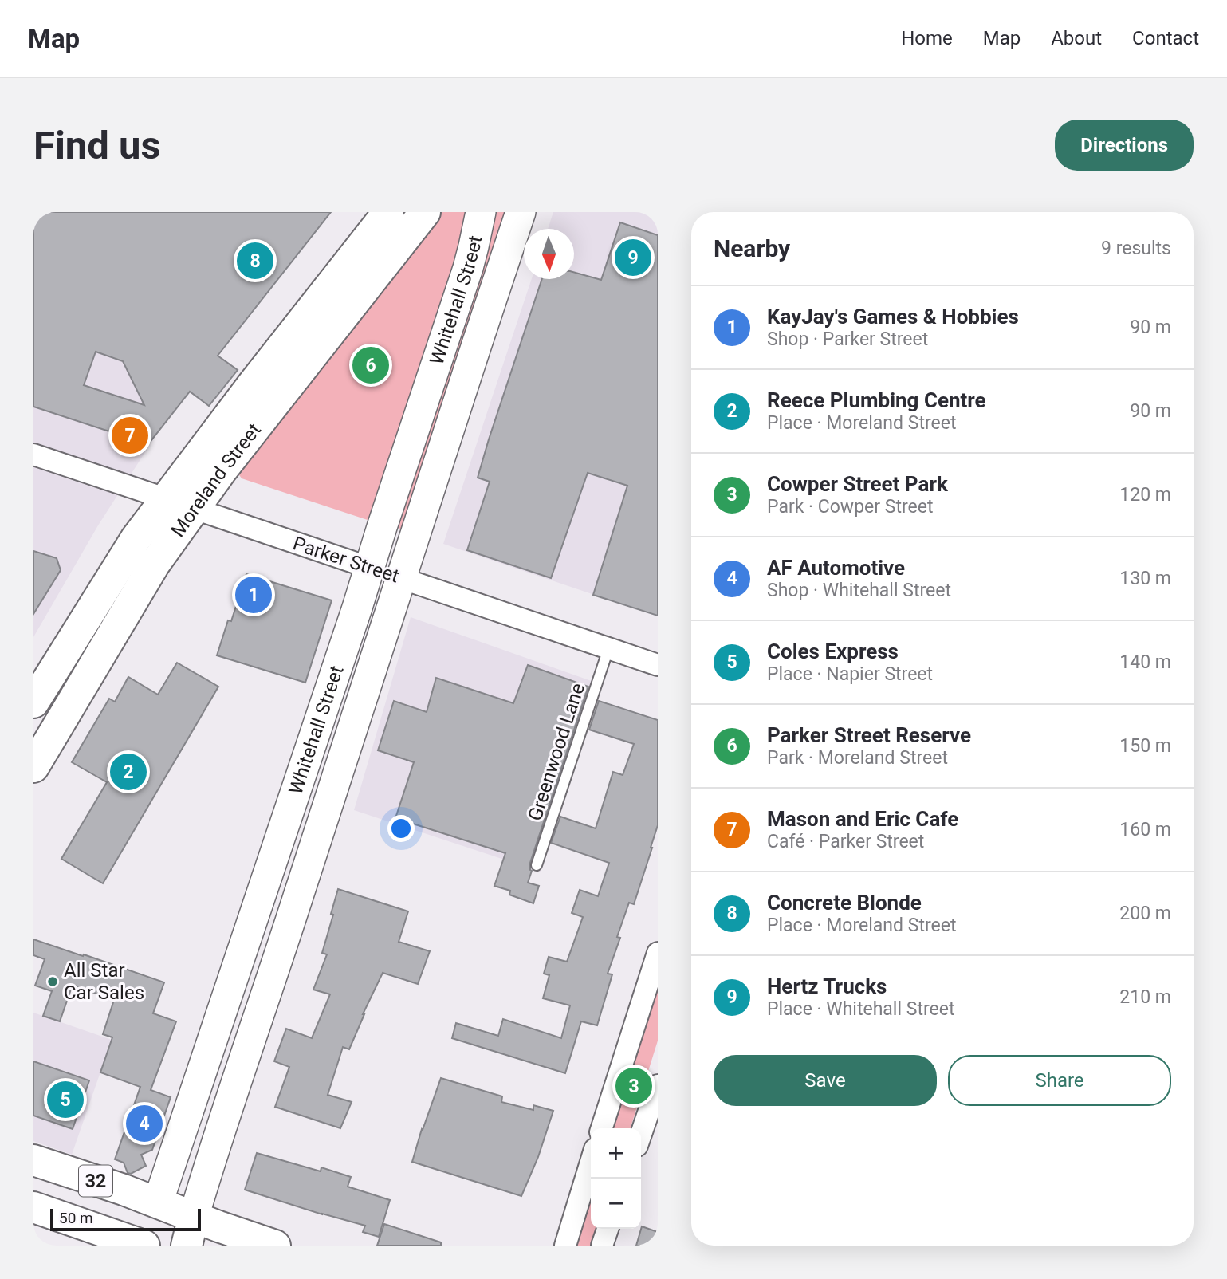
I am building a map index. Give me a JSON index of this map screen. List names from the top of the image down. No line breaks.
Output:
{"streets":{"main road":["Whitehall Street","Moreland Street","Parker Street","32"],"lane":["Greenwood Lane"]},"crossings":[["Whitehall Street","Parker Street"],["Whitehall Street","32"],["Moreland Street","Parker Street"],["Parker Street","Greenwood Lane"]],"places":["All Star Car Sales"],"scale_bar":"50 m","north":"bottom","page":{"header":"Map","nav":["Home","Map","About","Contact"],"buttons":["Directions",["Save","Share"]],"title":"Find us","heading":["Nearby","9 results"],"pins":["9","8","6","7","1","2","3","5","4"],"list":[{"mark":"1","name":"KayJay's Games & Hobbies","note":"Shop · Parker Street","value":"90 m"},{"mark":"2","name":"Reece Plumbing Centre","note":"Place · Moreland Street","value":"90 m"},{"mark":"3","name":"Cowper Street Park","note":"Park · Cowper Street","value":"120 m"},{"mark":"4","name":"AF Automotive","note":"Shop · Whitehall Street","value":"130 m"},{"mark":"5","name":"Coles Express","note":"Place · Napier Street","value":"140 m"},{"mark":"6","name":"Parker Street Reserve","note":"Park · Moreland Street","value":"150 m"},{"mark":"7","name":"Mason and Eric Cafe","note":"Café · Parker Street","value":"160 m"},{"mark":"8","name":"Concrete Blonde","note":"Place · Moreland Street","value":"200 m"},{"mark":"9","name":"Hertz Trucks","note":"Place · Whitehall Street","value":"210 m"}],"map_buttons":["+","−"],"scale":"50 m"}}
